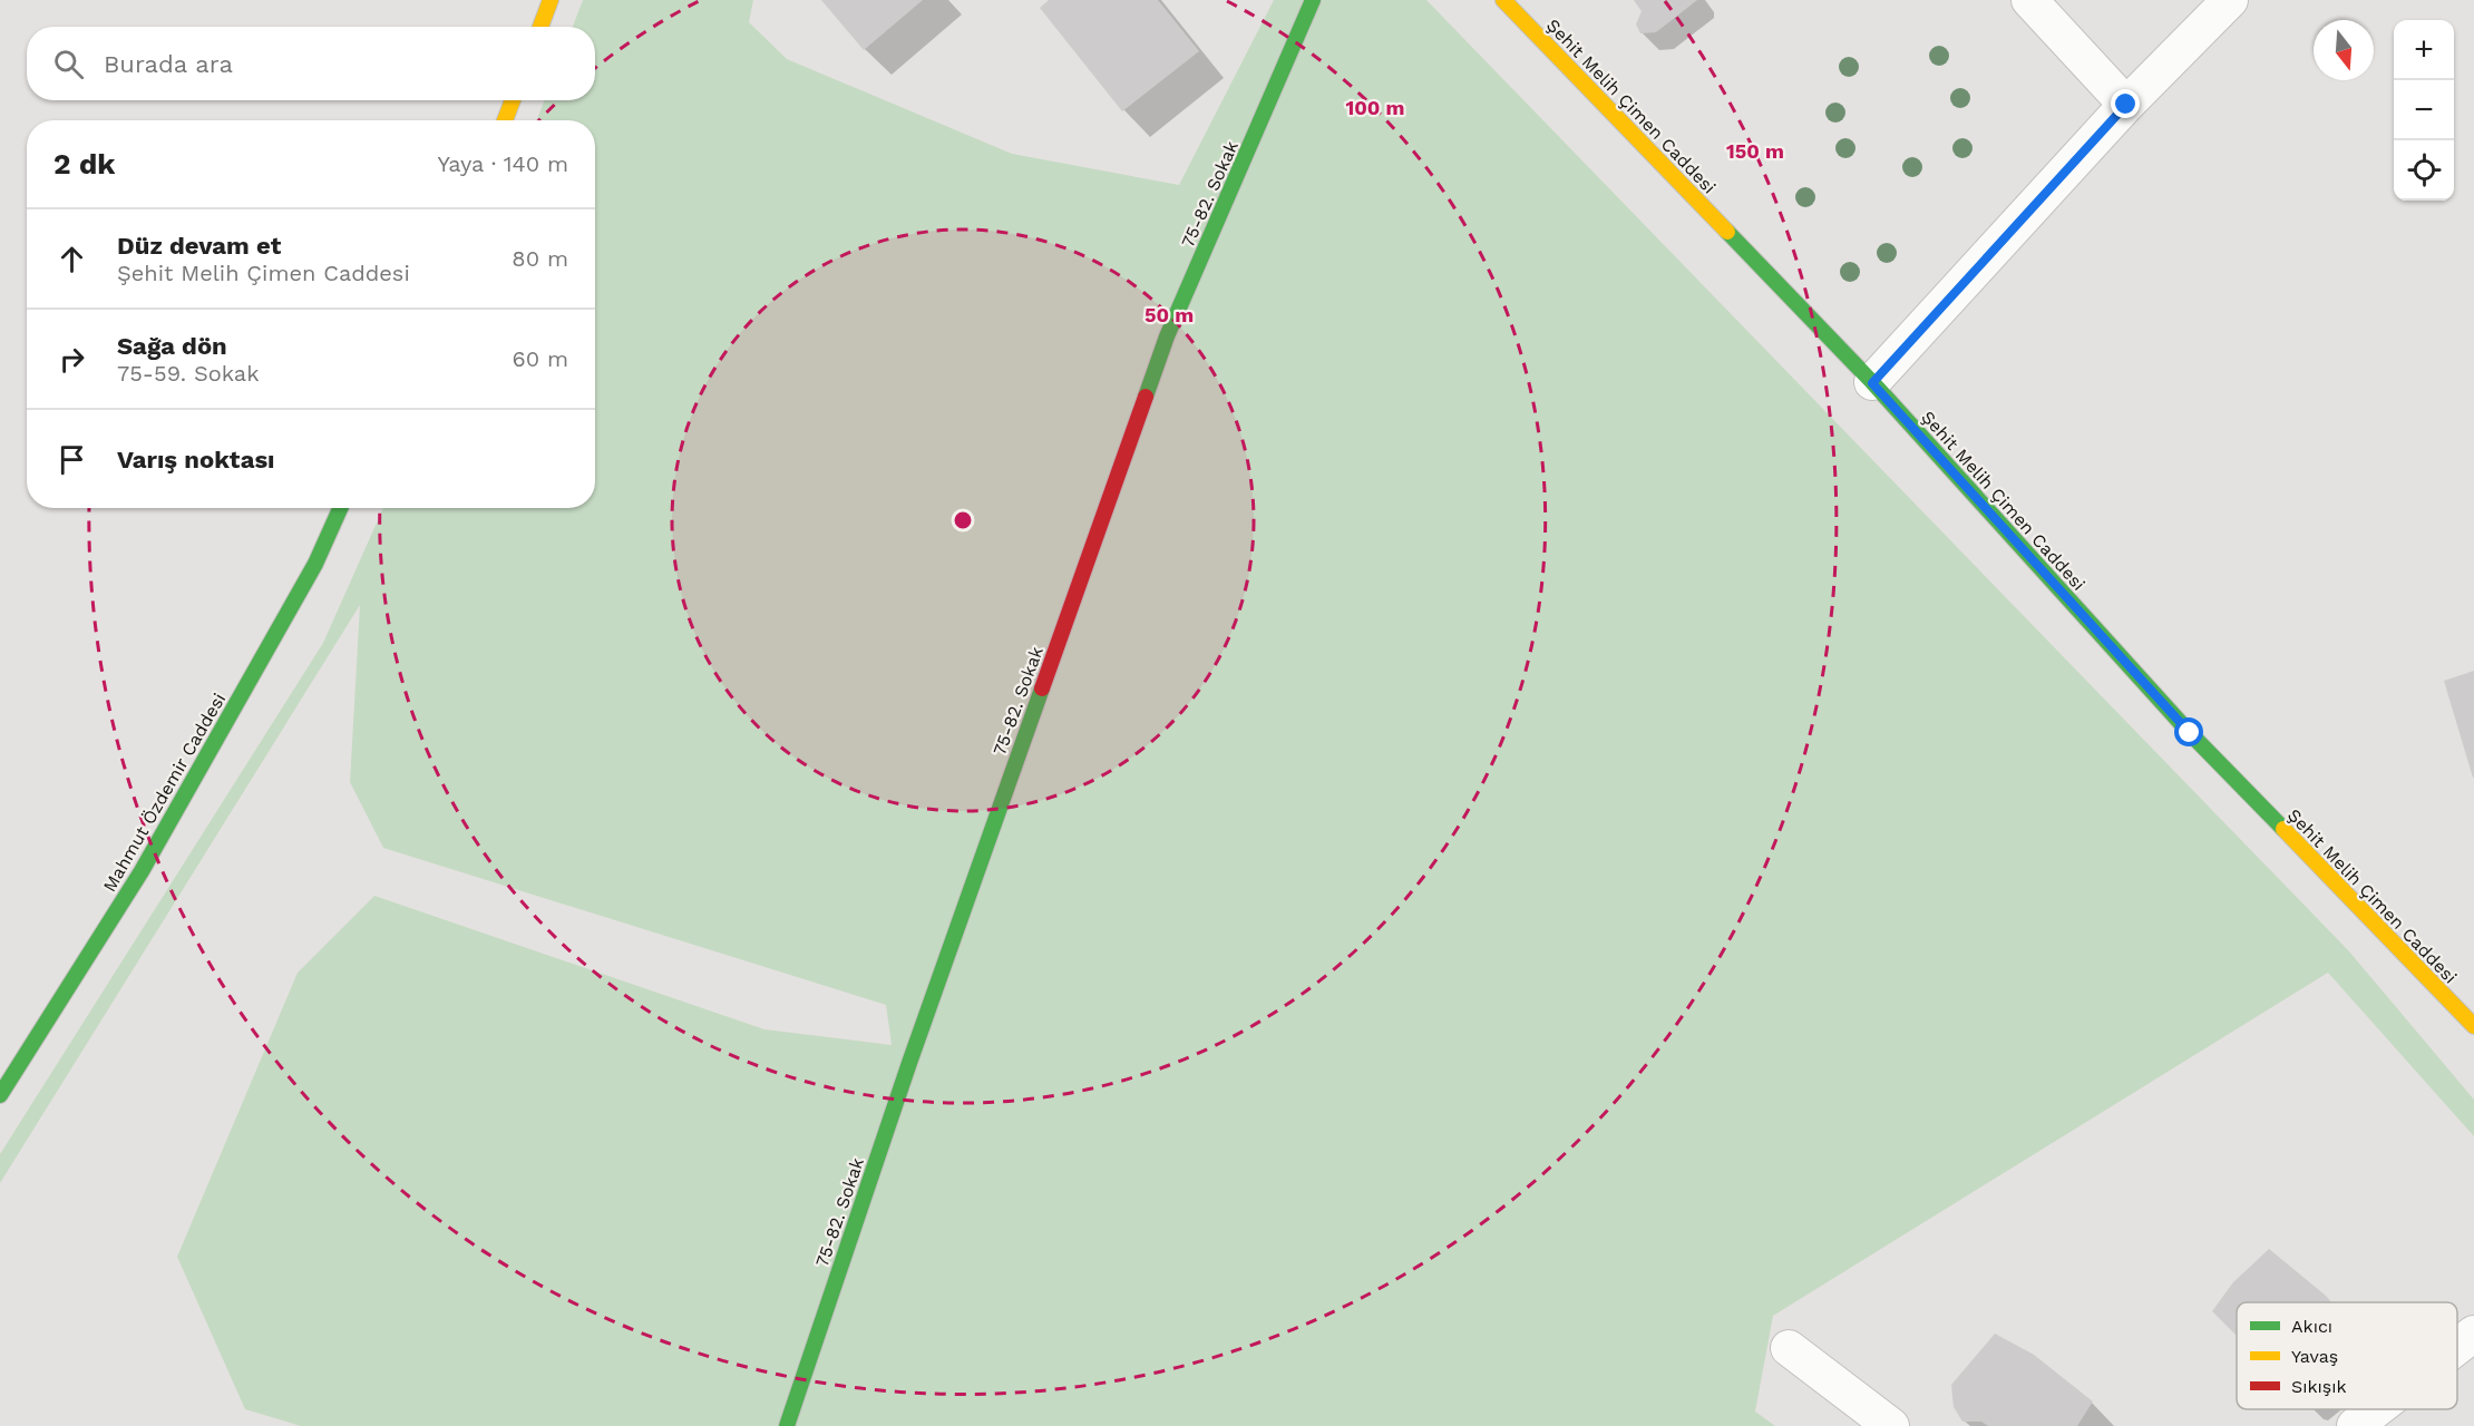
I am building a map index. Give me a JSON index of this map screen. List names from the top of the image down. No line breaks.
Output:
{"streets":{"street":["Şehit Melih Çimen Caddesi","75-82. Sokak","Mahmut Özdemir Caddesi"]},"legend":["Akıcı","Yavaş","Sıkışık"],"north":"bottom","page":{"map_buttons":["+","−"],"search":"Burada ara","heading":["2 dk","Yaya · 140 m"],"list":[["Düz devam et","Şehit Melih Çimen Caddesi","80 m"],["Sağa dön","75-59. Sokak","60 m"],"Varış noktası"]},"rings":["100 m","150 m","50 m"]}
